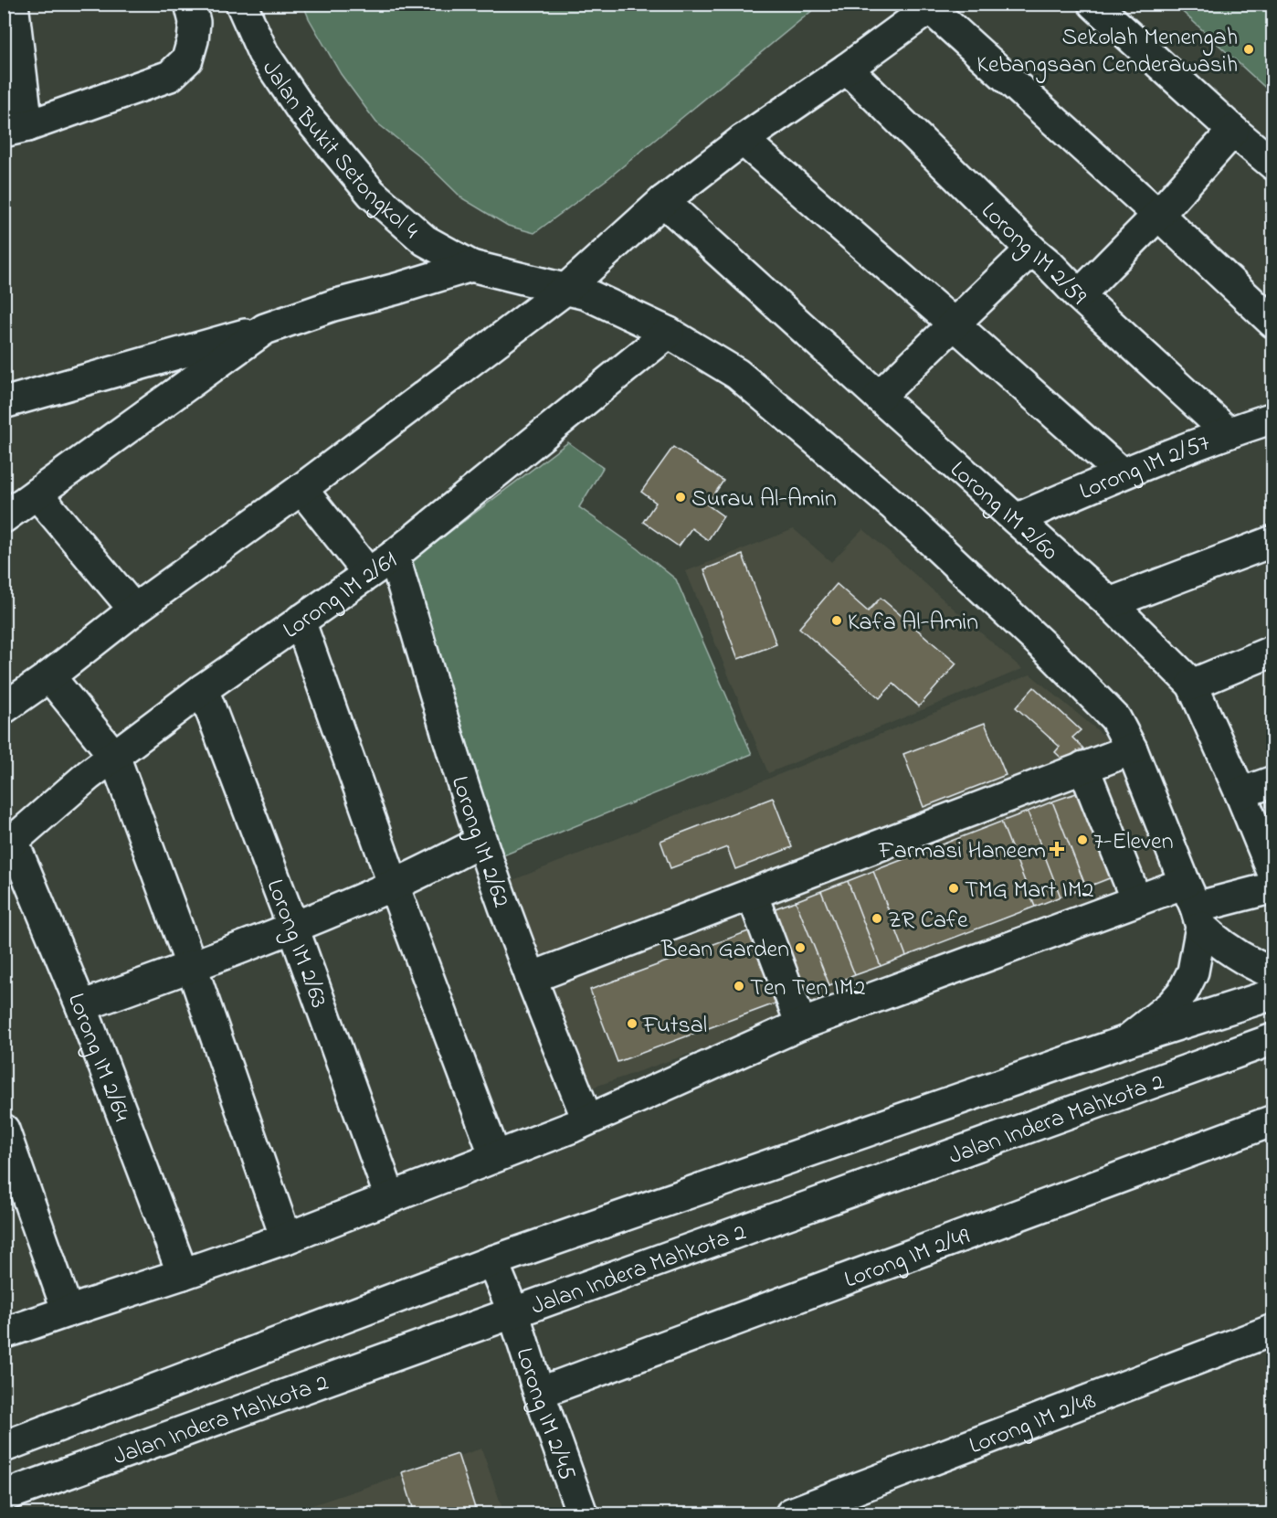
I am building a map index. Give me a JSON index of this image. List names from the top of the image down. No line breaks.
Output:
{"streets":{"street":["Jalan Bukit Setongkol 4","Lorong IM 2/59","Lorong IM 2/57","Lorong IM 2/60","Lorong IM 2/61","Lorong IM 2/62","Lorong IM 2/63","Lorong IM 2/64","Jalan Indera Mahkota 2","Lorong IM 2/49","Lorong IM 2/45","Lorong IM 2/48"]},"crossings":[["Lorong IM 2/59","Lorong IM 2/57"],["Lorong IM 2/57","Lorong IM 2/60"],["Lorong IM 2/61","Lorong IM 2/62"],["Lorong IM 2/61","Lorong IM 2/63"],["Lorong IM 2/61","Lorong IM 2/64"],["Jalan Indera Mahkota 2","Lorong IM 2/45"],["Lorong IM 2/49","Lorong IM 2/45"]],"places":{"other":["Sekolah Menengah Kebangsaan Cenderawasih","Surau Al-Amin","Kafa Al-Amin","7-Eleven","TMG Mart IM2","ZR Cafe","Bean Garden","Ten Ten IM2","Futsal"],"health":["Farmasi Haneem"]}}
